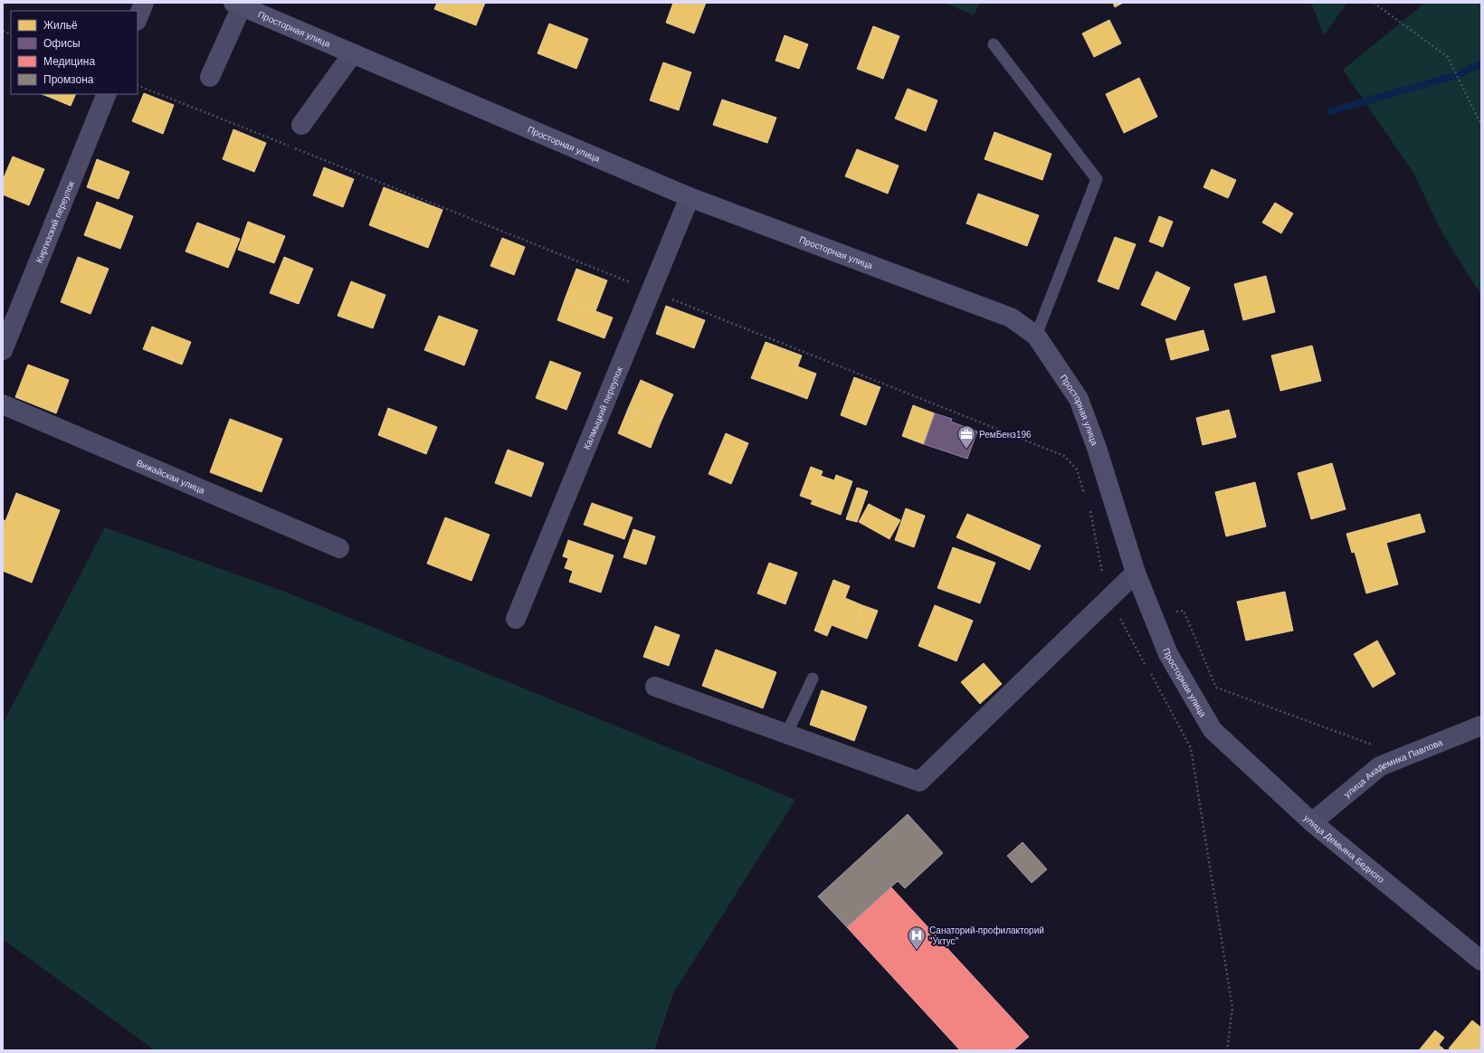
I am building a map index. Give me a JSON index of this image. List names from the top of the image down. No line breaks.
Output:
{"streets":{"street":["Просторная улица","Киргизский переулок","Калмыцкий переулок","Вижайская улица","улица Академика Павлова","улица Демьяна Бедного"]},"crossings":[["Просторная улица","Калмыцкий переулок"],["Просторная улица","улица Демьяна Бедного"],["улица Академика Павлова","улица Демьяна Бедного"]],"places":{"office":["РемБенз196"],"hospital":["Санаторий-профилакторий \"Уктус\""]},"legend":["Жильё","Офисы","Медицина","Промзона"]}
